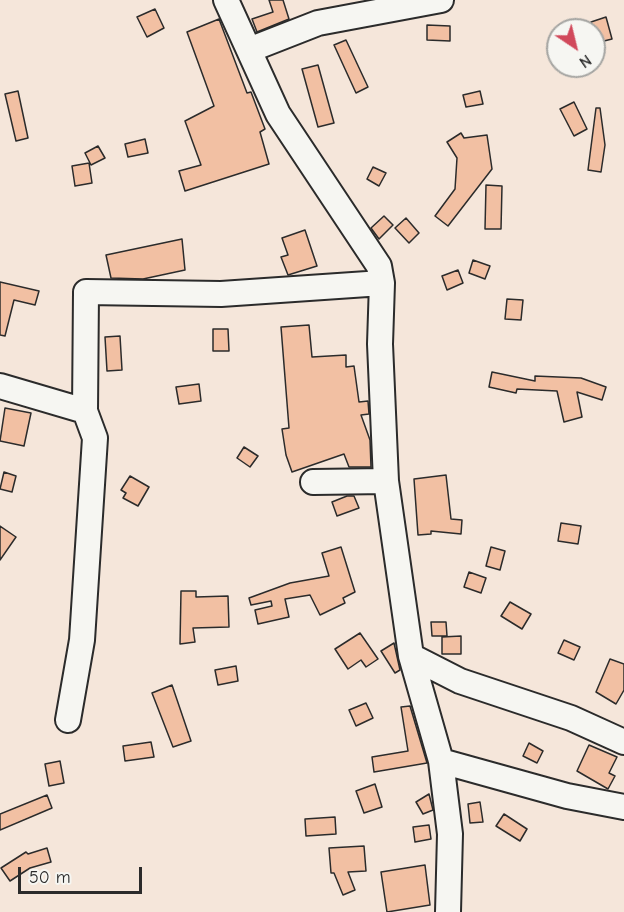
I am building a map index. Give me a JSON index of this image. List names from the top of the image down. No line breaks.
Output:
{"scale_bar":"50 m","north":"bottom right"}
